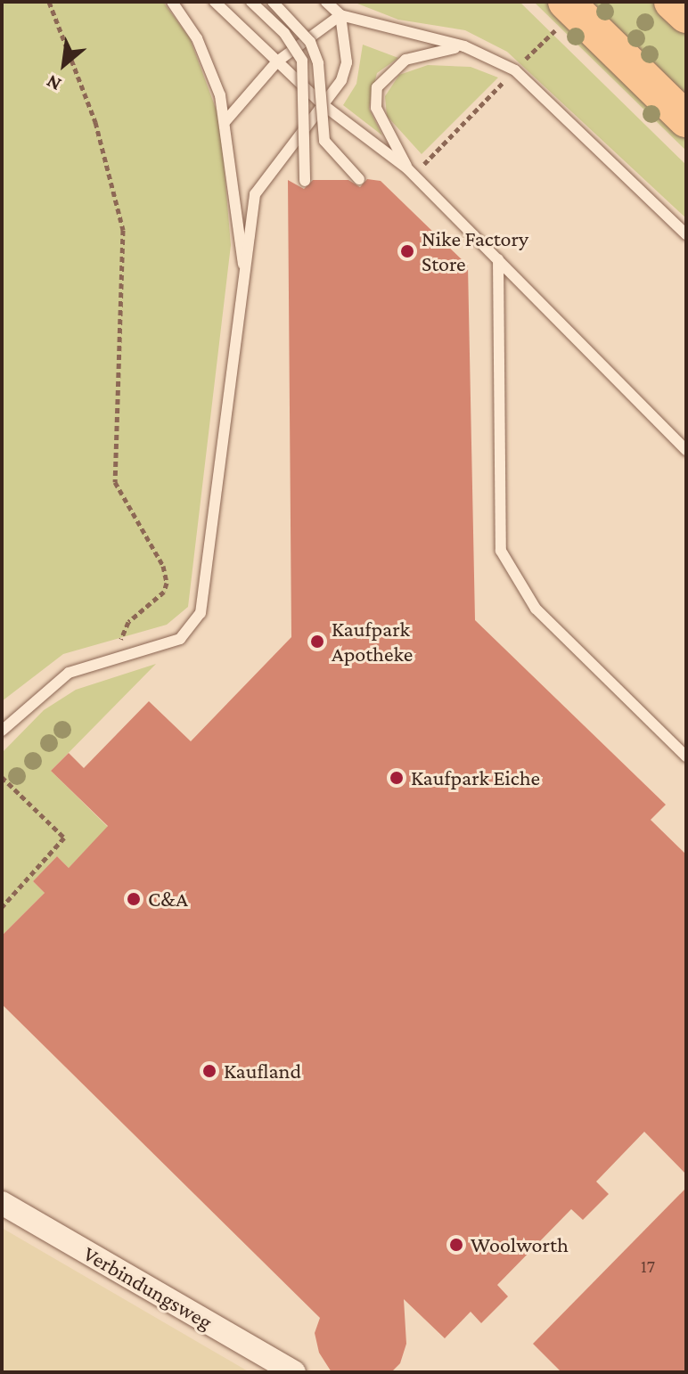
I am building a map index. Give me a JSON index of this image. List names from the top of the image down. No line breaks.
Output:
{"streets":{"street":["Verbindungsweg"]},"places":["Nike Factory Store","Kaufpark Apotheke","Kaufpark Eiche","C&A","Kaufland","Woolworth"],"house_numbers":["17"],"north":"bottom left"}
